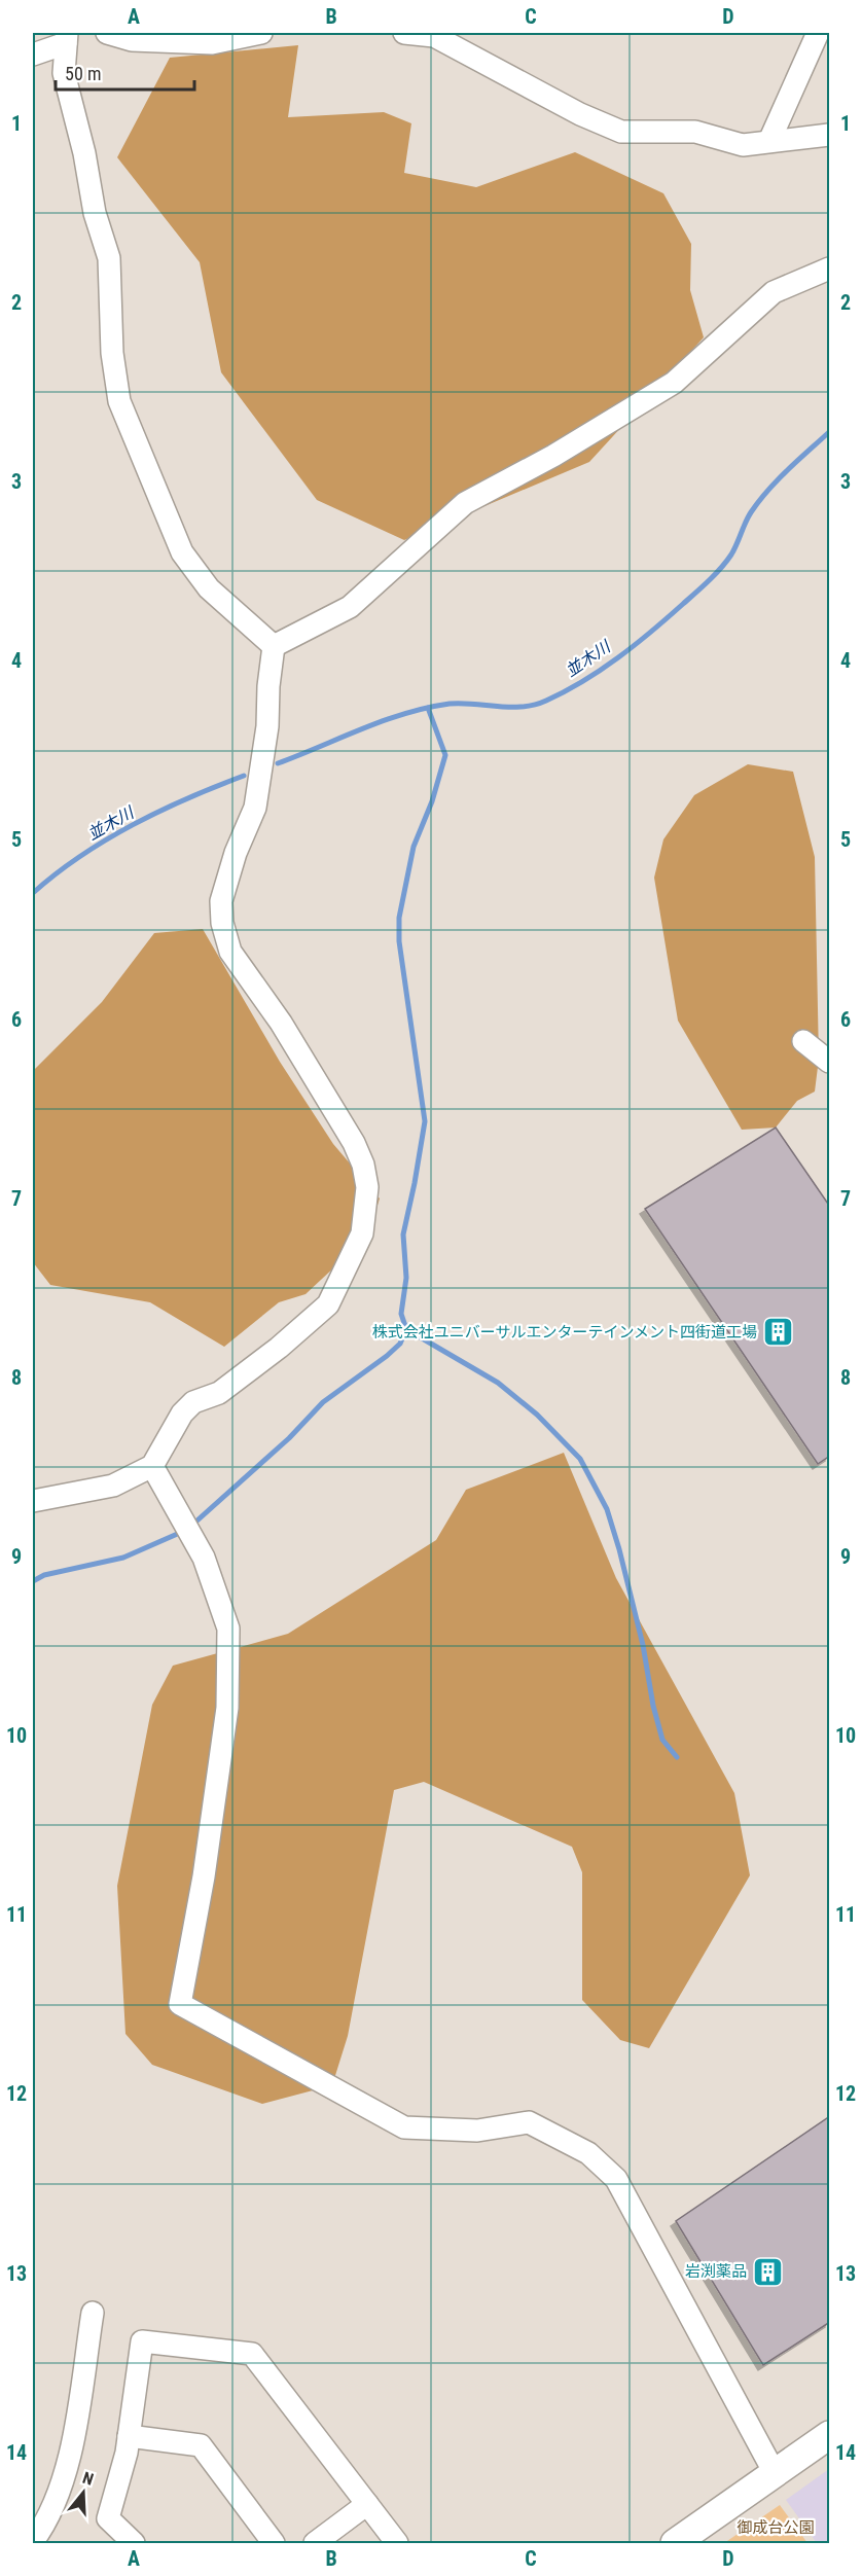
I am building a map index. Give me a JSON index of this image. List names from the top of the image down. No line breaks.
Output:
{"water":["並木川"],"parks":["御成台公園"],"places":{"building":["株式会社ユニバーサルエンターテインメント四街道工場","岩渕薬品"]},"scale_bar":"50 m","north":"top","grid":{"columns":["A","B","C","D"],"rows":["1","2","3","4","5","6","7","8","9","10","11","12","13","14"]}}
